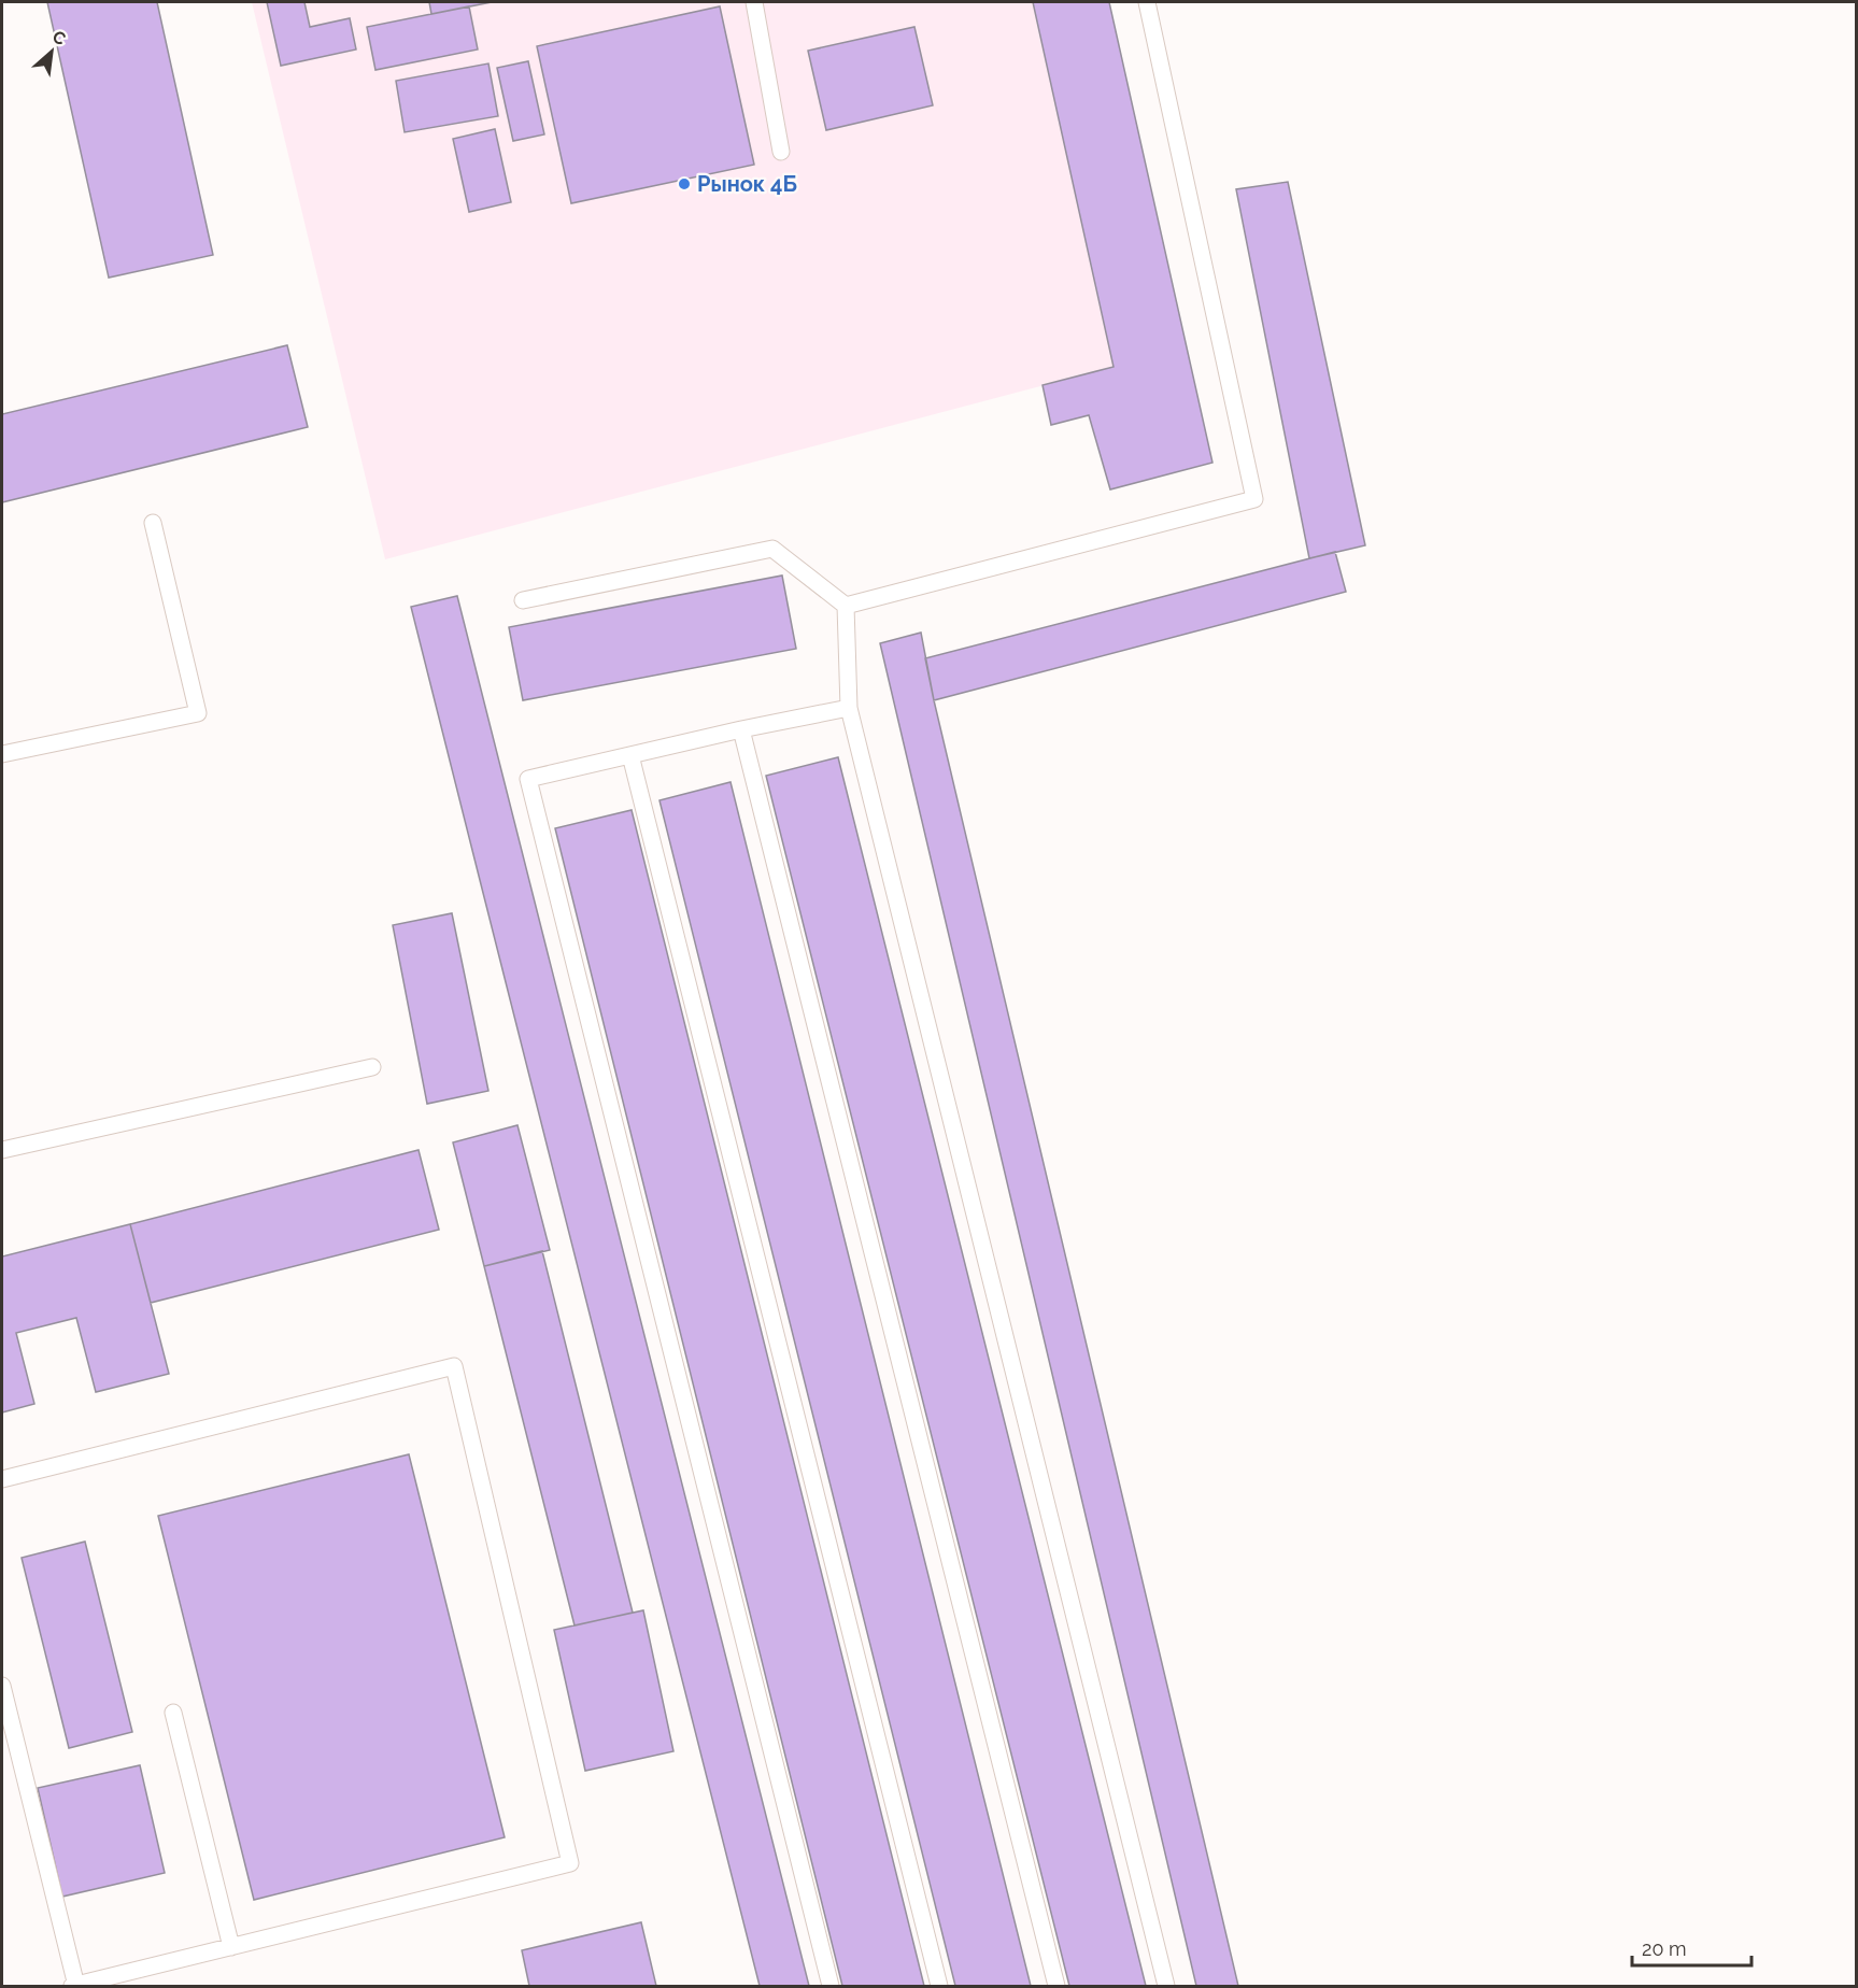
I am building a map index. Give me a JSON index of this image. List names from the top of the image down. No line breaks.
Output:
{"places":["Рынок 4Б"],"scale_bar":"20 m","north":"top right"}
